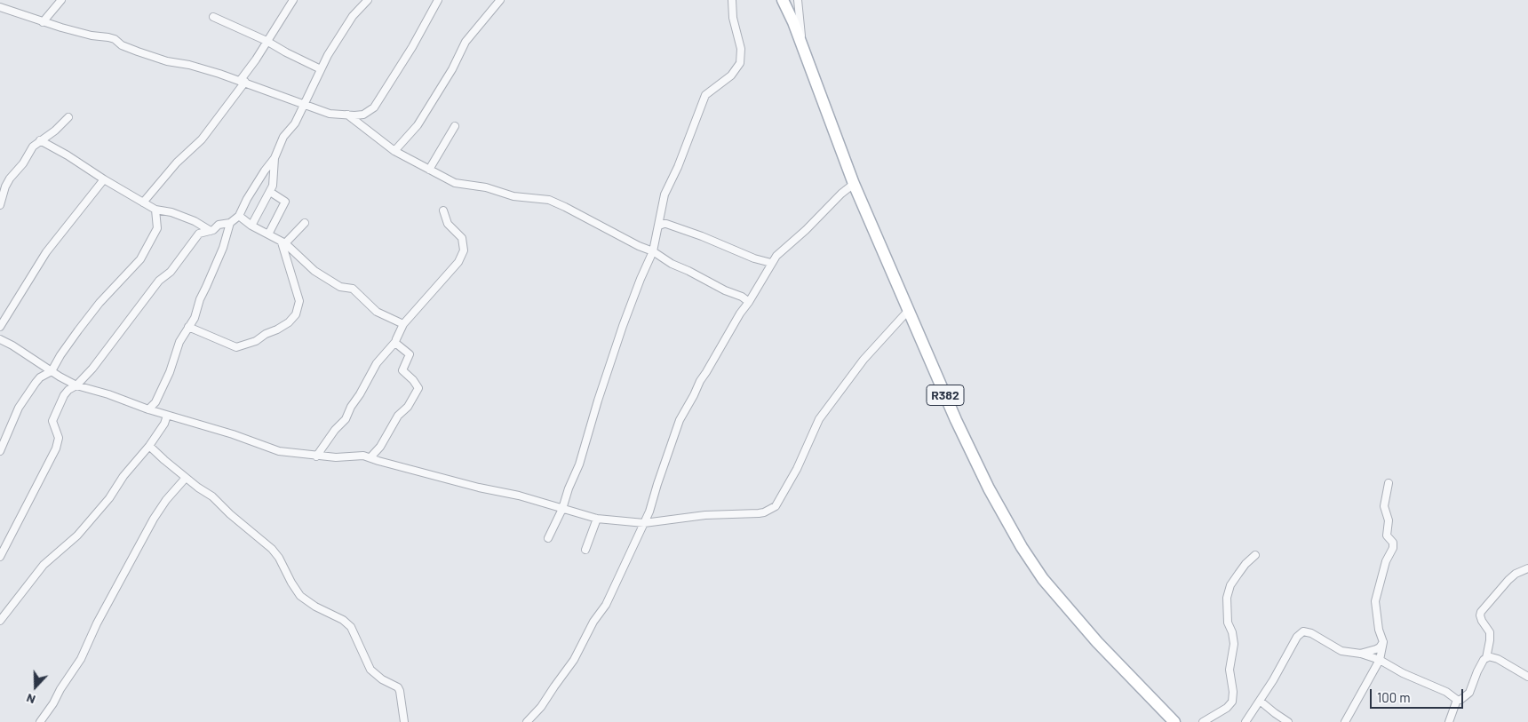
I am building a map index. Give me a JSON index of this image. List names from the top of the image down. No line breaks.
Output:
{"streets":{"main road":["R382"]},"scale_bar":"100 m","north":"bottom"}
